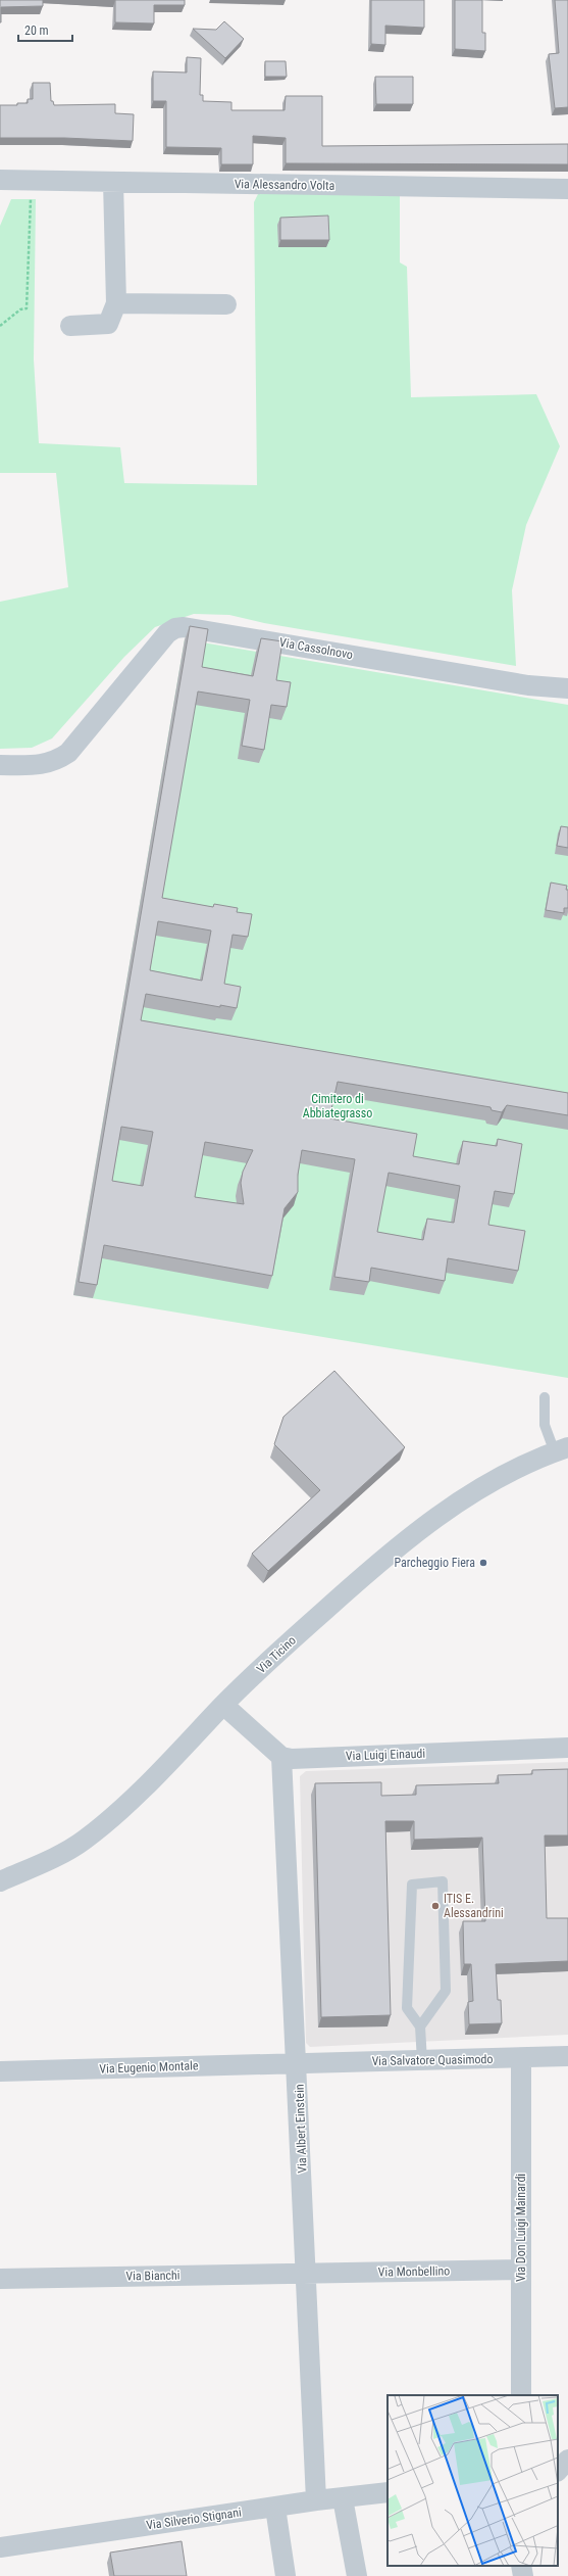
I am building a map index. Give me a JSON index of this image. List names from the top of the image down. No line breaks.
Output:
{"streets":{"street":["Via Alessandro Volta","Via Cassolnovo","Via Ticino","Via Luigi Einaudi","Via Salvatore Quasimodo","Via Eugenio Montale","Via Albert Einstein","Via Don Luigi Mainardi","Via Monbellino","Via Bianchi","Via Silverio Stignani"]},"crossings":[["Via Luigi Einaudi","Via Albert Einstein"],["Via Salvatore Quasimodo","Via Eugenio Montale"],["Via Salvatore Quasimodo","Via Albert Einstein"],["Via Salvatore Quasimodo","Via Don Luigi Mainardi"],["Via Eugenio Montale","Via Albert Einstein"],["Via Albert Einstein","Via Monbellino"],["Via Albert Einstein","Via Bianchi"],["Via Albert Einstein","Via Silverio Stignani"],["Via Don Luigi Mainardi","Via Monbellino"],["Via Monbellino","Via Bianchi"]],"parks":["Cimitero di Abbiategrasso"],"places":["Parcheggio Fiera","ITIS E. Alessandrini"],"scale_bar":"20 m"}
